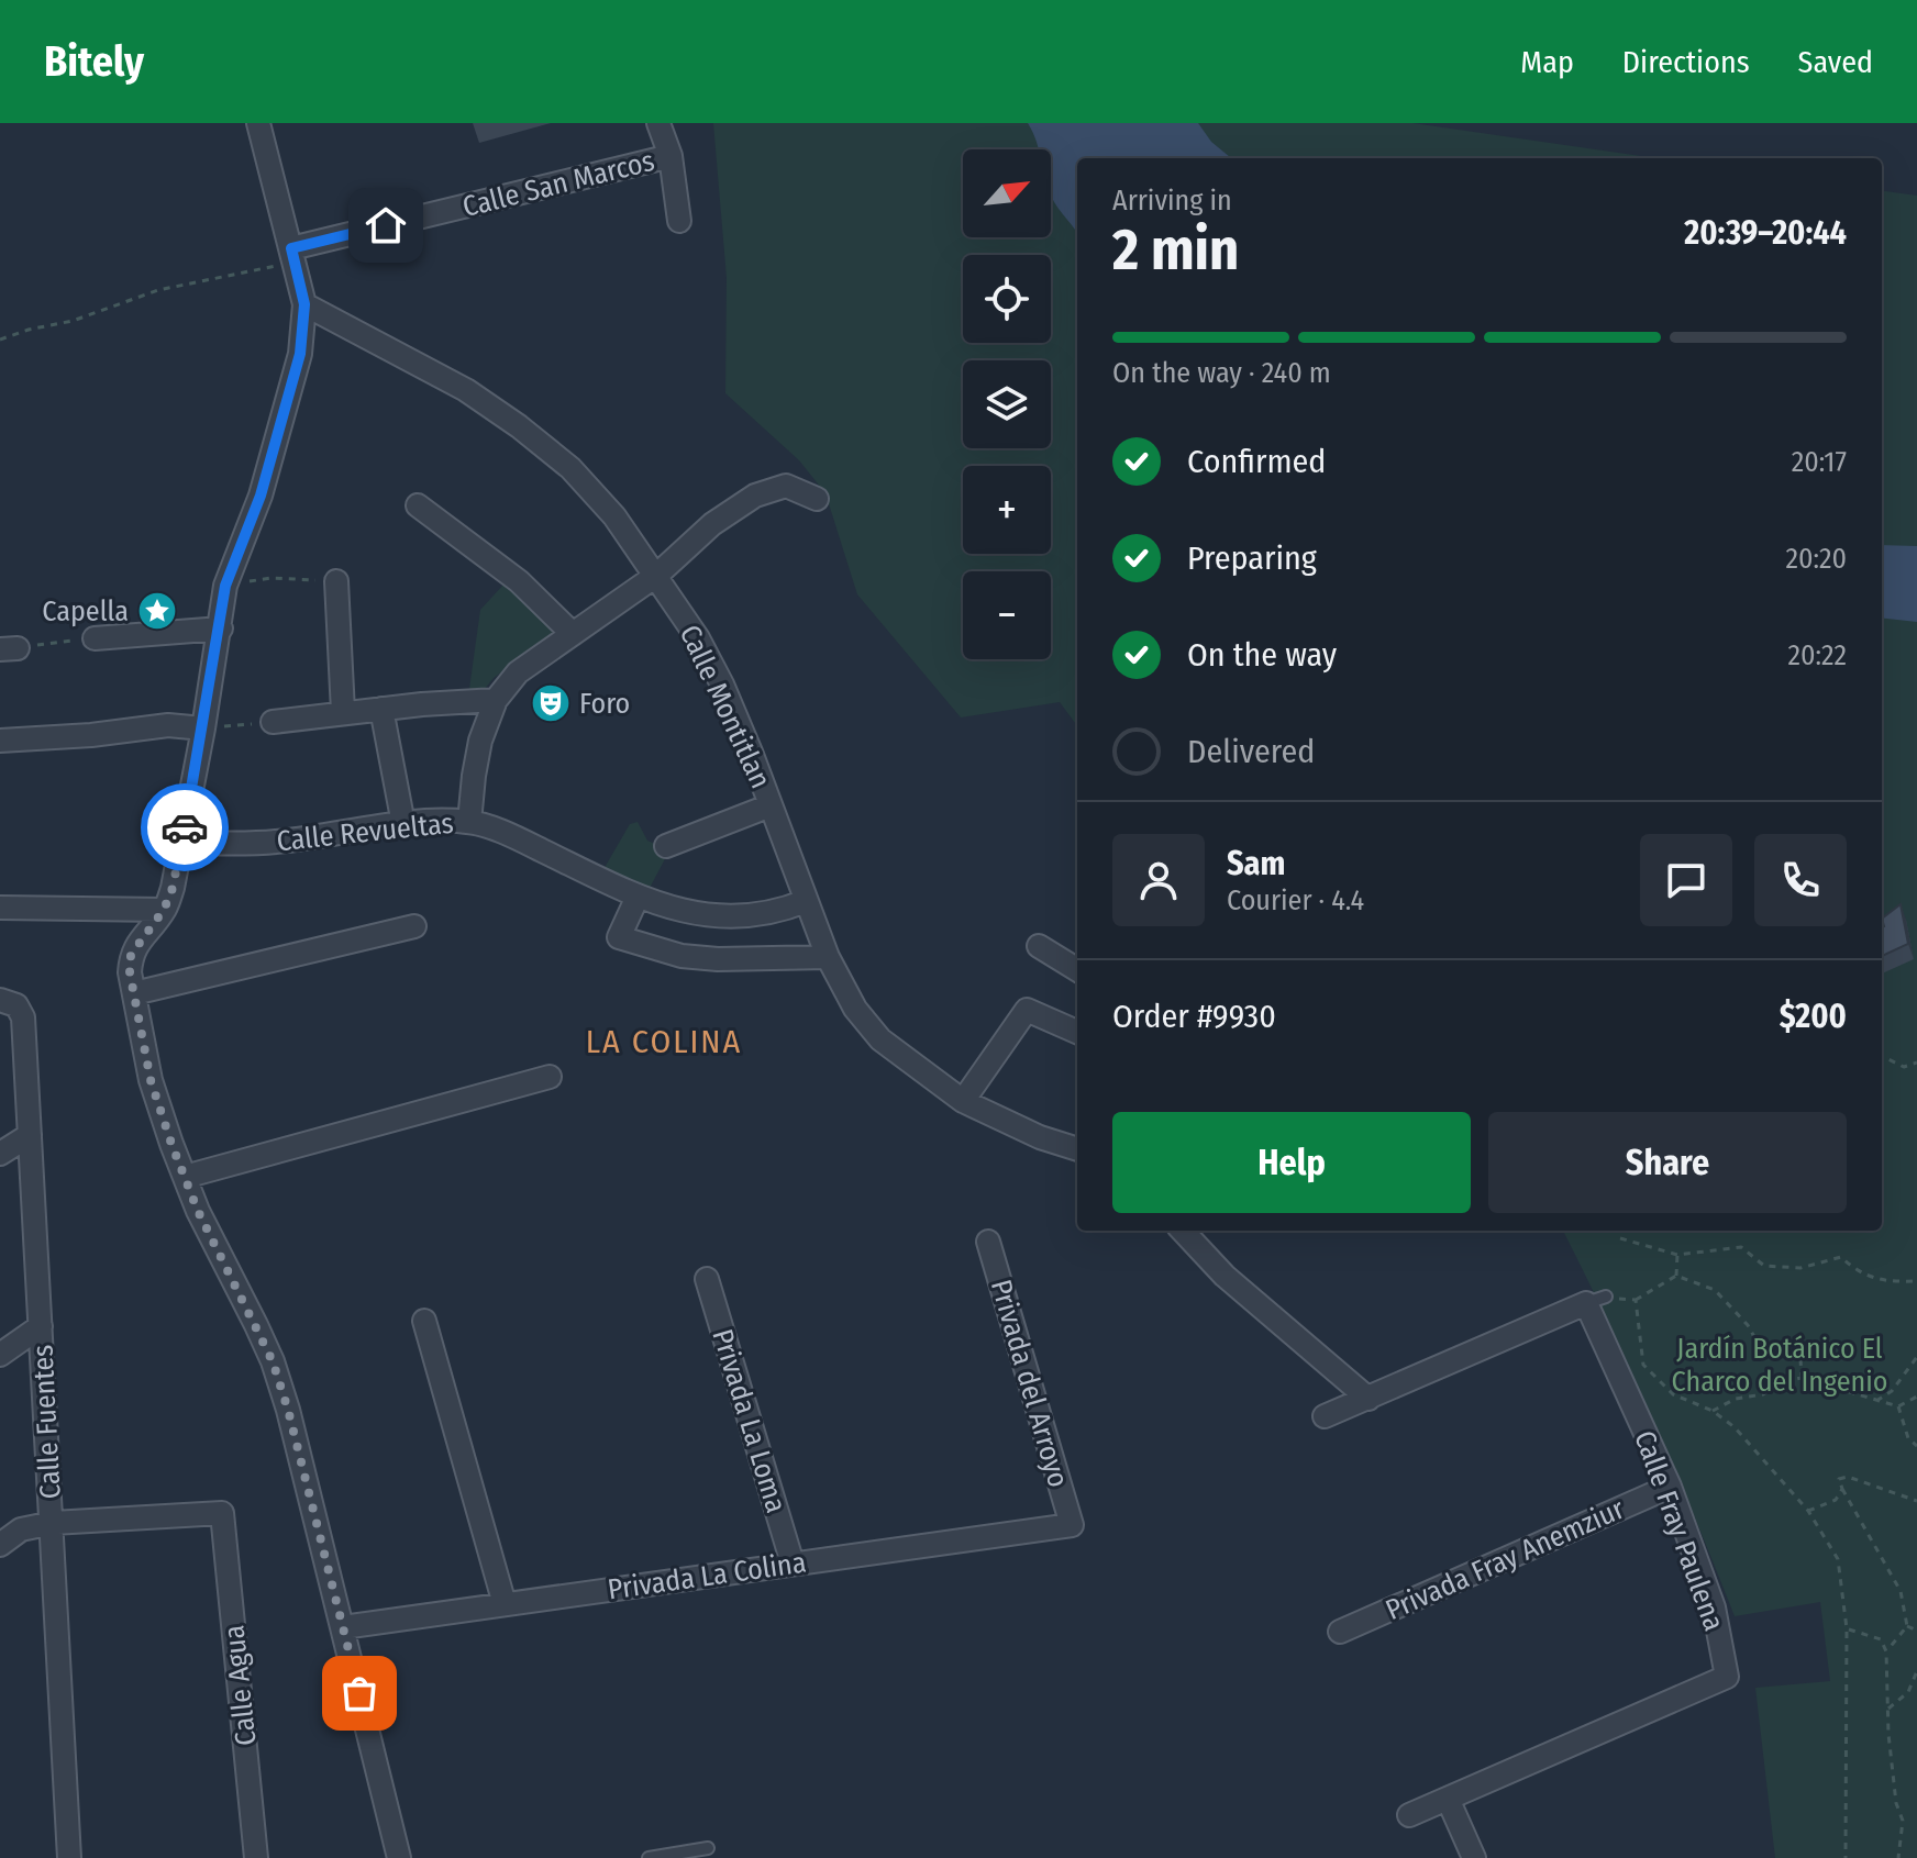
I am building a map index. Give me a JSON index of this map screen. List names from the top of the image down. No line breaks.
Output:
{"streets":{"street":["Calle San Marcos","Calle Montitlan","Calle Revueltas","Privada del Arroyo","Privada La Loma","Calle Fuentes","Calle Fray Paulena","Privada Fray Anemziur","Privada La Colina","Calle Agua"]},"crossings":[["Calle Montitlan","Calle Revueltas"],["Privada del Arroyo","Privada La Colina"],["Privada La Loma","Privada La Colina"],["Calle Fuentes","Calle Agua"],["Calle Fray Paulena","Privada Fray Anemziur"]],"districts":["LA COLINA"],"parks":["Jardín Botánico El Charco del Ingenio"],"places":{"place":["Capella"],"theatre":["Foro"]},"north":"top right","page":{"header":"Bitely","nav":["Map","Directions","Saved"],"map_buttons":["+","−"],"heading":["2 min","Arriving in","20:39–20:44"],"panel":["Sam","Courier · 4.4","Order #9930","$200"],"bar":"On the way · 240 m","list":[["Confirmed","20:17"],["Preparing","20:20"],["On the way","20:22"],"Delivered"],"buttons":["Help","Share"]}}
